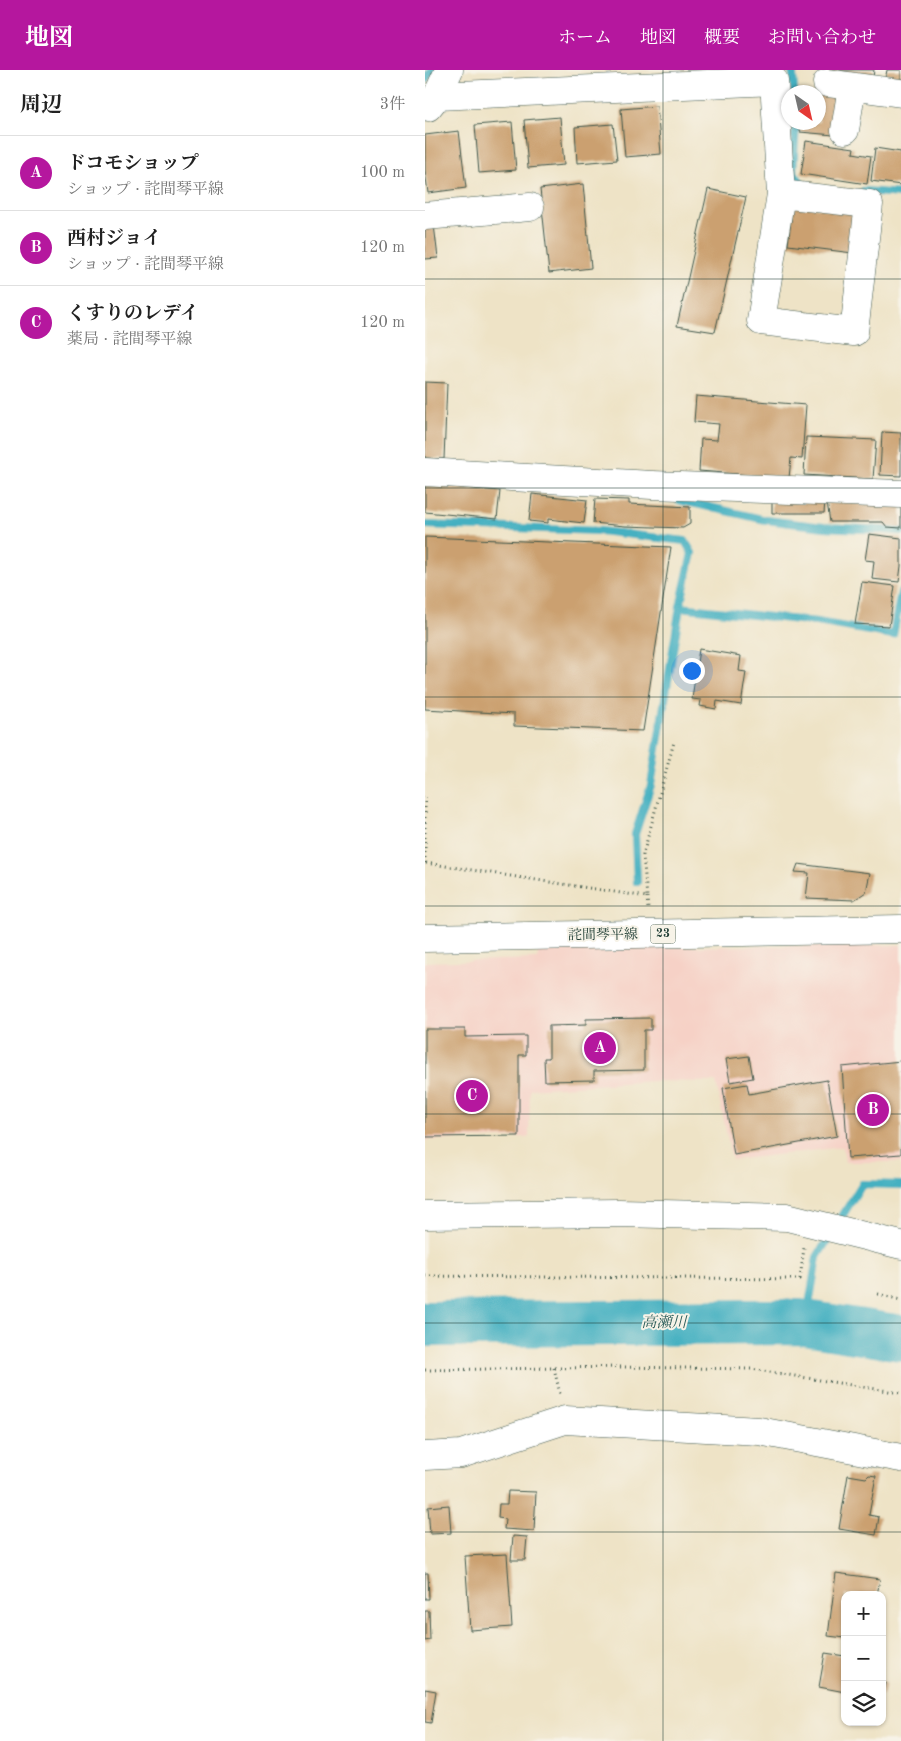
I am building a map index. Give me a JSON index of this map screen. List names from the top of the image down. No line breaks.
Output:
{"streets":{"street":["23","詫間琴平線"]},"water":["高瀬川"],"north":"bottom right","page":{"header":"地図","nav":["ホーム","地図","概要","お問い合わせ"],"heading":["周辺","3件"],"list":[{"mark":"A","name":"ドコモショップ","note":"ショップ · 詫間琴平線","value":"100 m"},{"mark":"B","name":"西村ジョイ","note":"ショップ · 詫間琴平線","value":"120 m"},{"mark":"C","name":"くすりのレデイ","note":"薬局 · 詫間琴平線","value":"120 m"}],"pins":["A","C","B"],"map_buttons":["+","−"]}}
